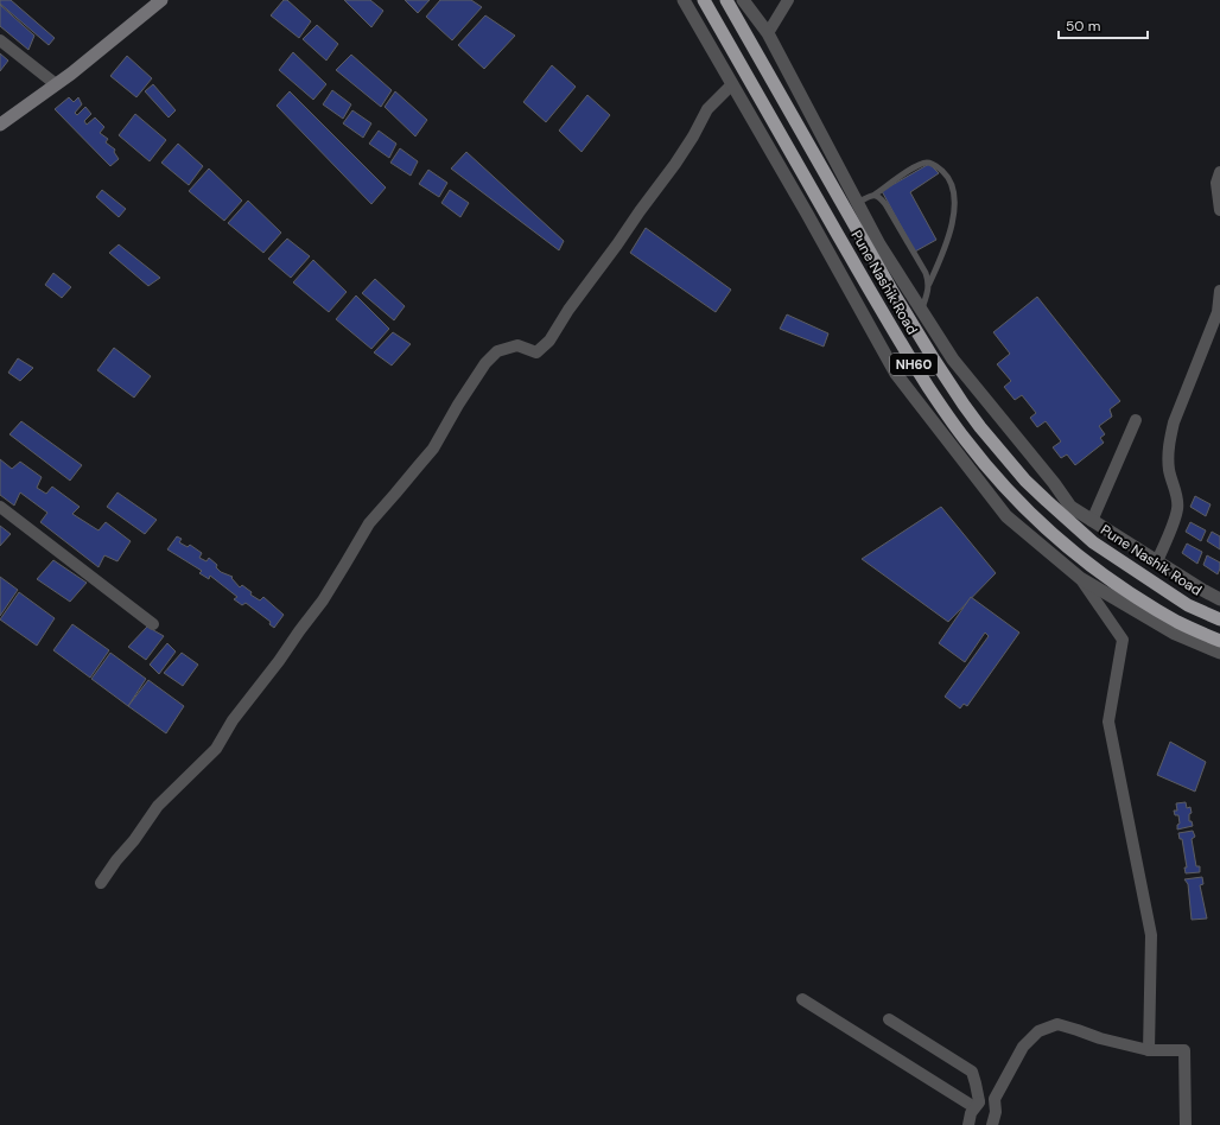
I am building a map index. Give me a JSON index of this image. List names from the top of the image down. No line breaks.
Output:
{"streets":{"highway":["Pune Nashik Road","NH60"]},"scale_bar":"50 m"}
